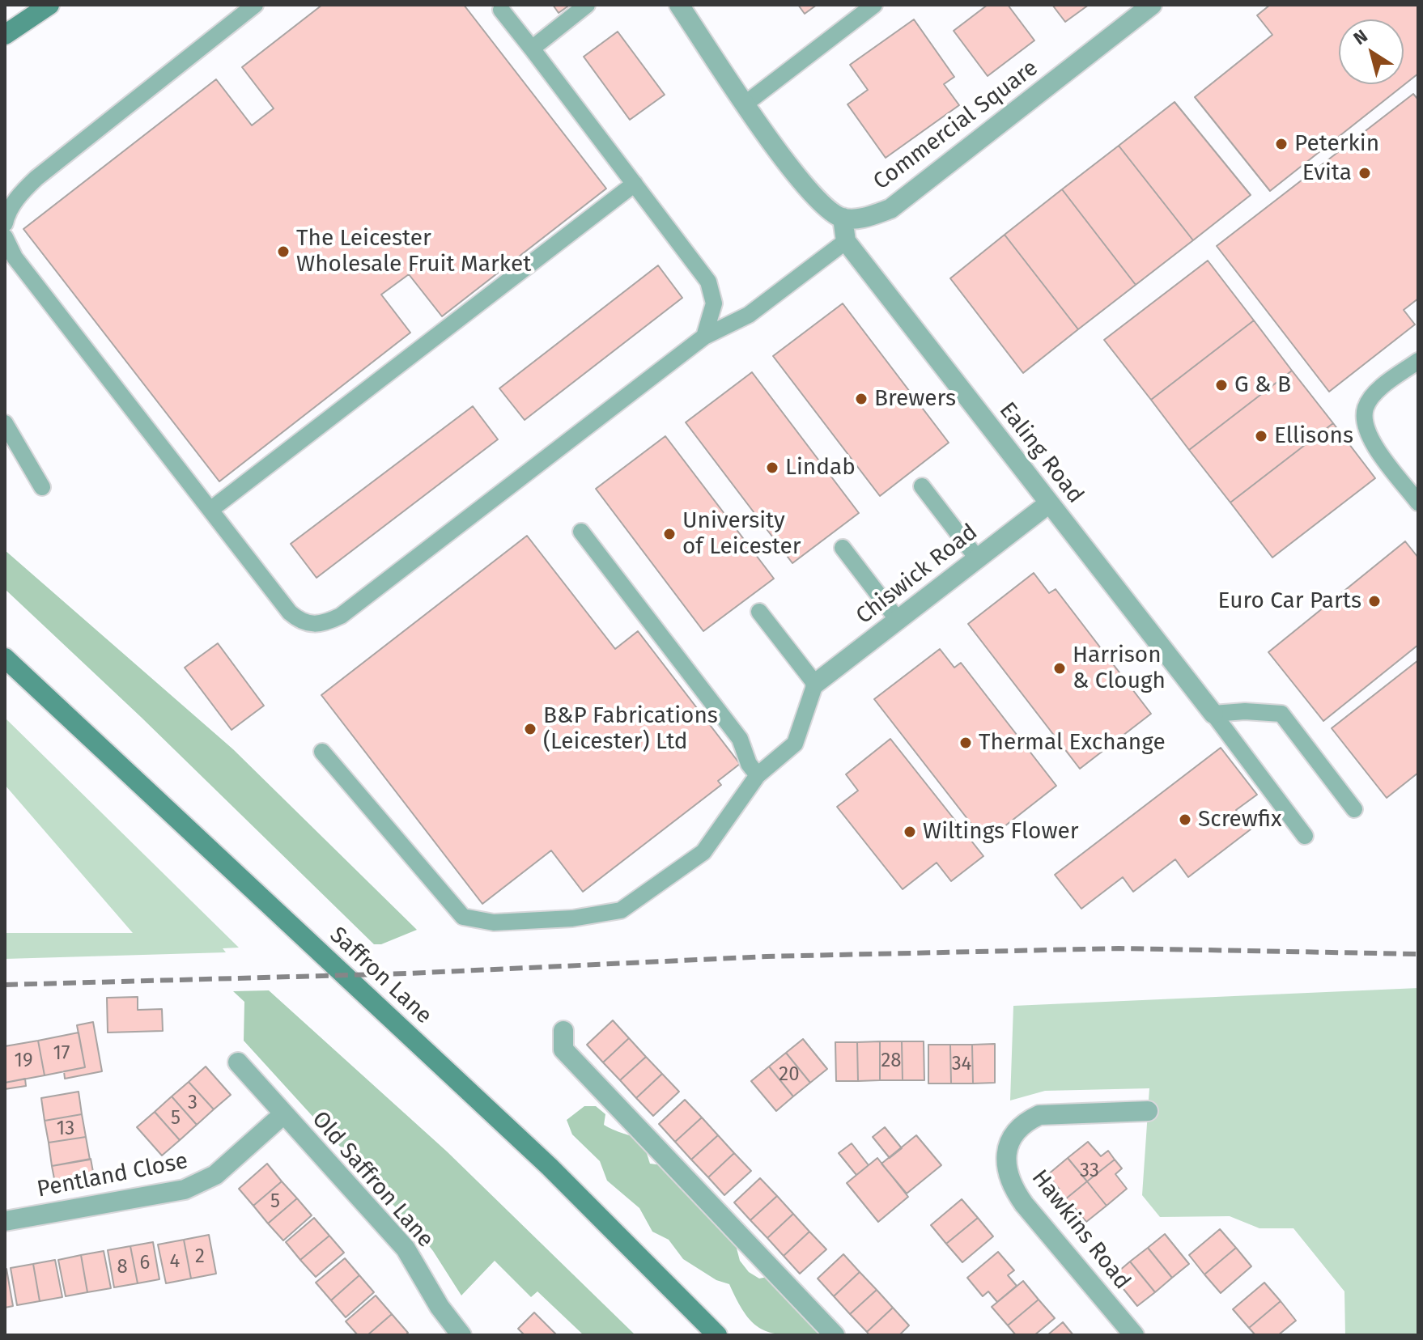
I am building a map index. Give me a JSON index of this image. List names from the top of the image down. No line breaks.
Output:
{"streets":{"main road":["Saffron Lane"],"street":["Commercial Square","Ealing Road","Chiswick Road","Pentland Close","Old Saffron Lane","Hawkins Road"]},"crossings":[["Commercial Square","Ealing Road"],["Ealing Road","Chiswick Road"],["Pentland Close","Old Saffron Lane"]],"places":["Peterkin","Evita","The Leicester Wholesale Fruit Market","G & B","Brewers","Ellisons","Lindab","University of Leicester","Euro Car Parts","Harrison & Clough","B&P Fabrications (Leicester) Ltd","Thermal Exchange","Screwfix","Wiltings Flower"],"house_numbers":["17","19","28","34","20","3","5","13","33","5","2","4","6","8"],"north":"top left"}
